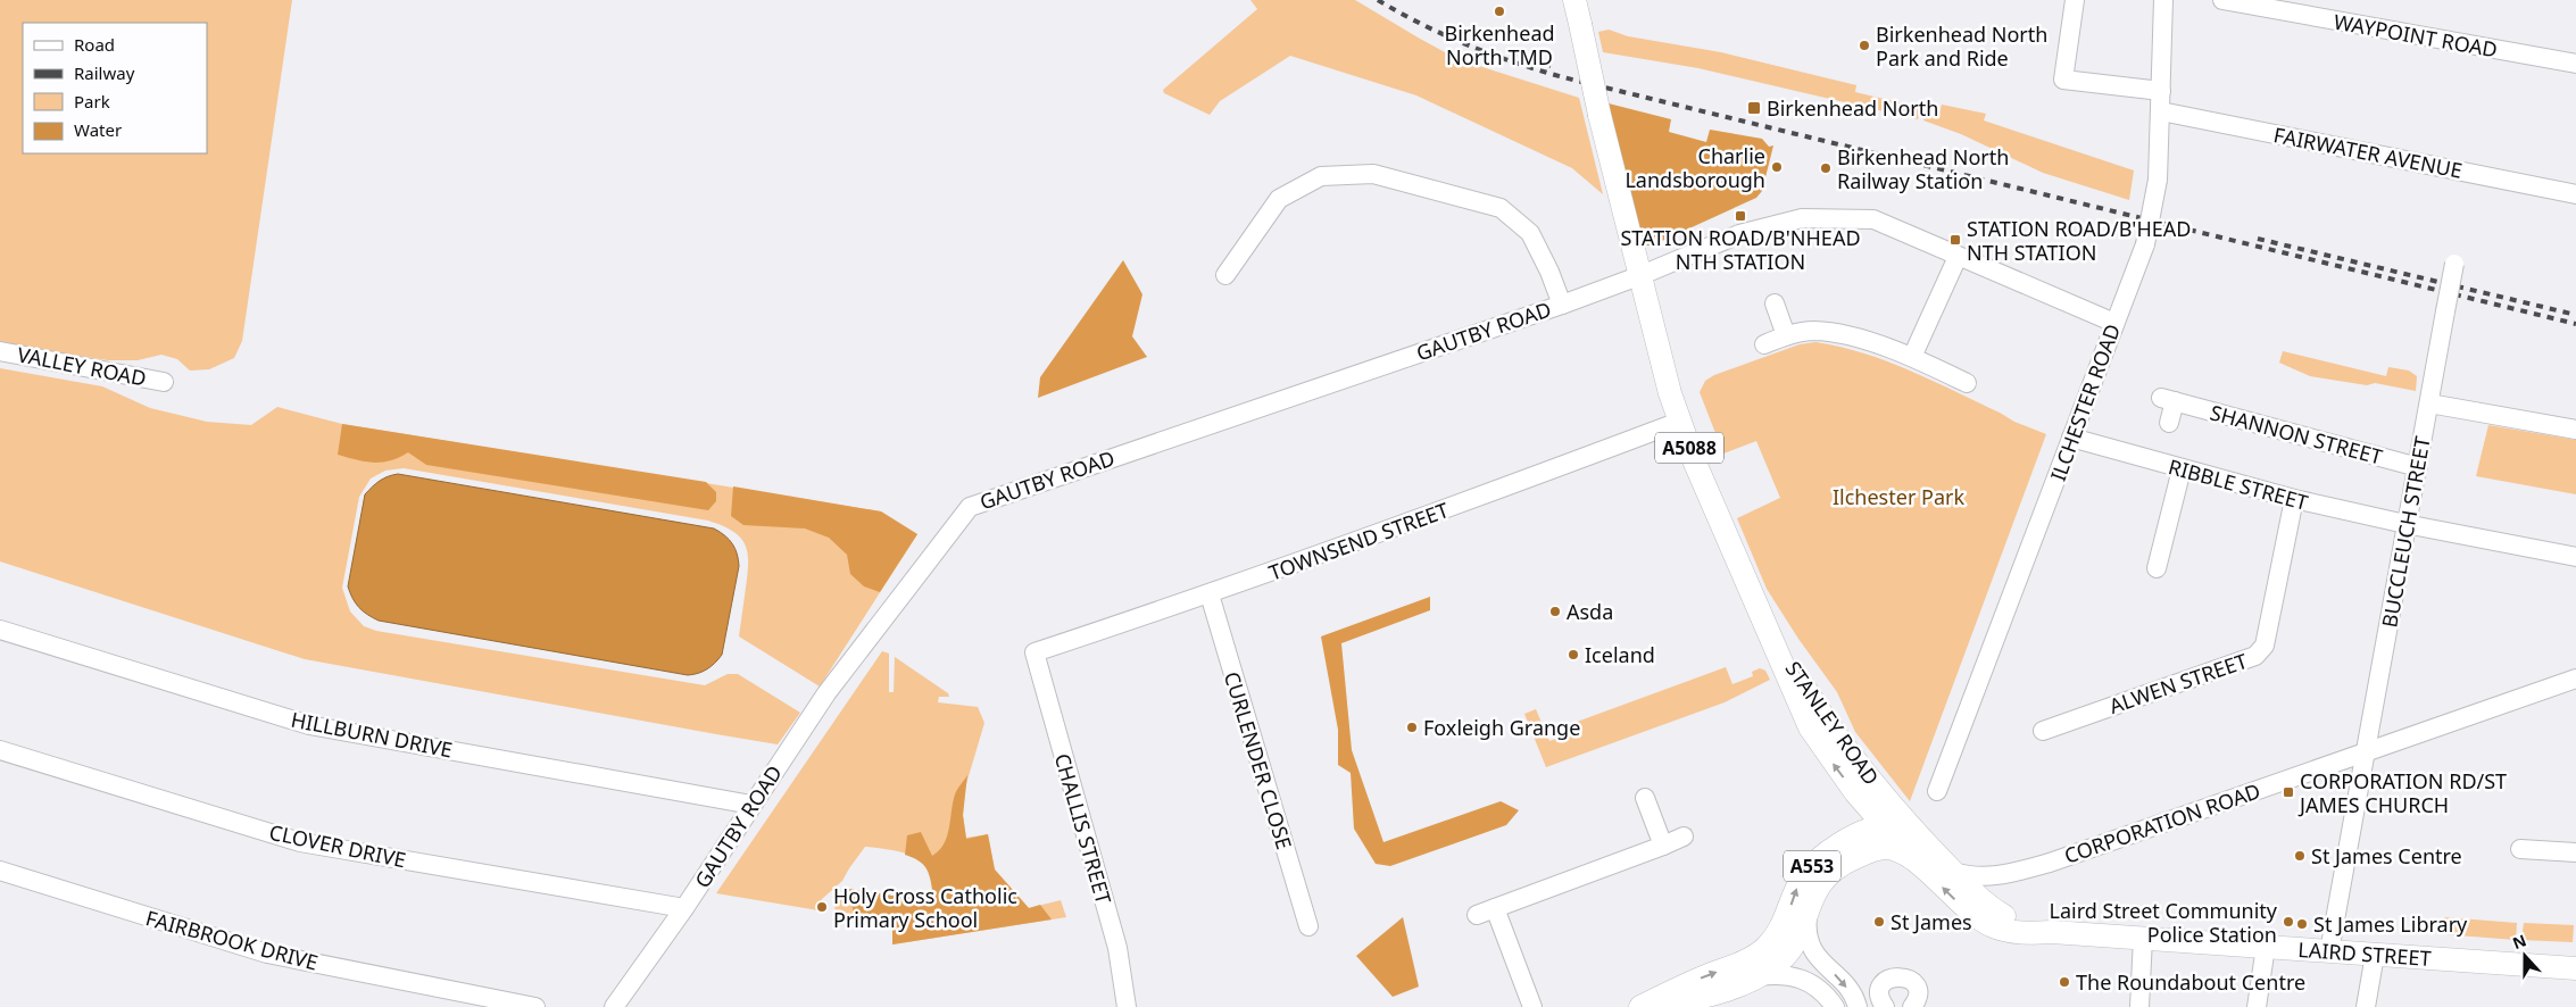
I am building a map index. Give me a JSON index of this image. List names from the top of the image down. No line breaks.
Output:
{"streets":{"main road":["A5088","STANLEY ROAD","A553","LAIRD STREET"],"street":["WAYPOINT ROAD","FAIRWATER AVENUE","GAUTBY ROAD","VALLEY ROAD","ILCHESTER ROAD","SHANNON STREET","RIBBLE STREET","BUCCLEUCH STREET","TOWNSEND STREET","ALWEN STREET","HILLBURN DRIVE","CURLENDER CLOSE","CORPORATION ROAD","CHALLIS STREET","CLOVER DRIVE","FAIRBROOK DRIVE"]},"crossings":[["FAIRWATER AVENUE","ILCHESTER ROAD"],["GAUTBY ROAD","ILCHESTER ROAD"],["GAUTBY ROAD","A5088"],["GAUTBY ROAD","STANLEY ROAD"],["GAUTBY ROAD","HILLBURN DRIVE"],["GAUTBY ROAD","CLOVER DRIVE"],["ILCHESTER ROAD","RIBBLE STREET"],["SHANNON STREET","BUCCLEUCH STREET"],["A5088","STANLEY ROAD"],["RIBBLE STREET","BUCCLEUCH STREET"],["RIBBLE STREET","ALWEN STREET"],["BUCCLEUCH STREET","CORPORATION ROAD"],["BUCCLEUCH STREET","LAIRD STREET"],["TOWNSEND STREET","STANLEY ROAD"],["TOWNSEND STREET","CURLENDER CLOSE"],["TOWNSEND STREET","CHALLIS STREET"],["STANLEY ROAD","A553"],["CORPORATION ROAD","A553"],["A553","LAIRD STREET"]],"parks":["Ilchester Park"],"places":{"other":["Birkenhead North TMD","Birkenhead North Park and Ride","Charlie Landsborough","Birkenhead North Railway Station","Asda","Iceland","Foxleigh Grange","St James Centre","Holy Cross Catholic Primary School","St James","Laird Street Community Police Station","St James Library","The Roundabout Centre"],"transit":["Birkenhead North","STATION ROAD/B'NHEAD NTH STATION","STATION ROAD/B'HEAD NTH STATION","CORPORATION RD/ST JAMES CHURCH"]},"legend":["Road","Railway","Park","Water"],"north":"top"}
